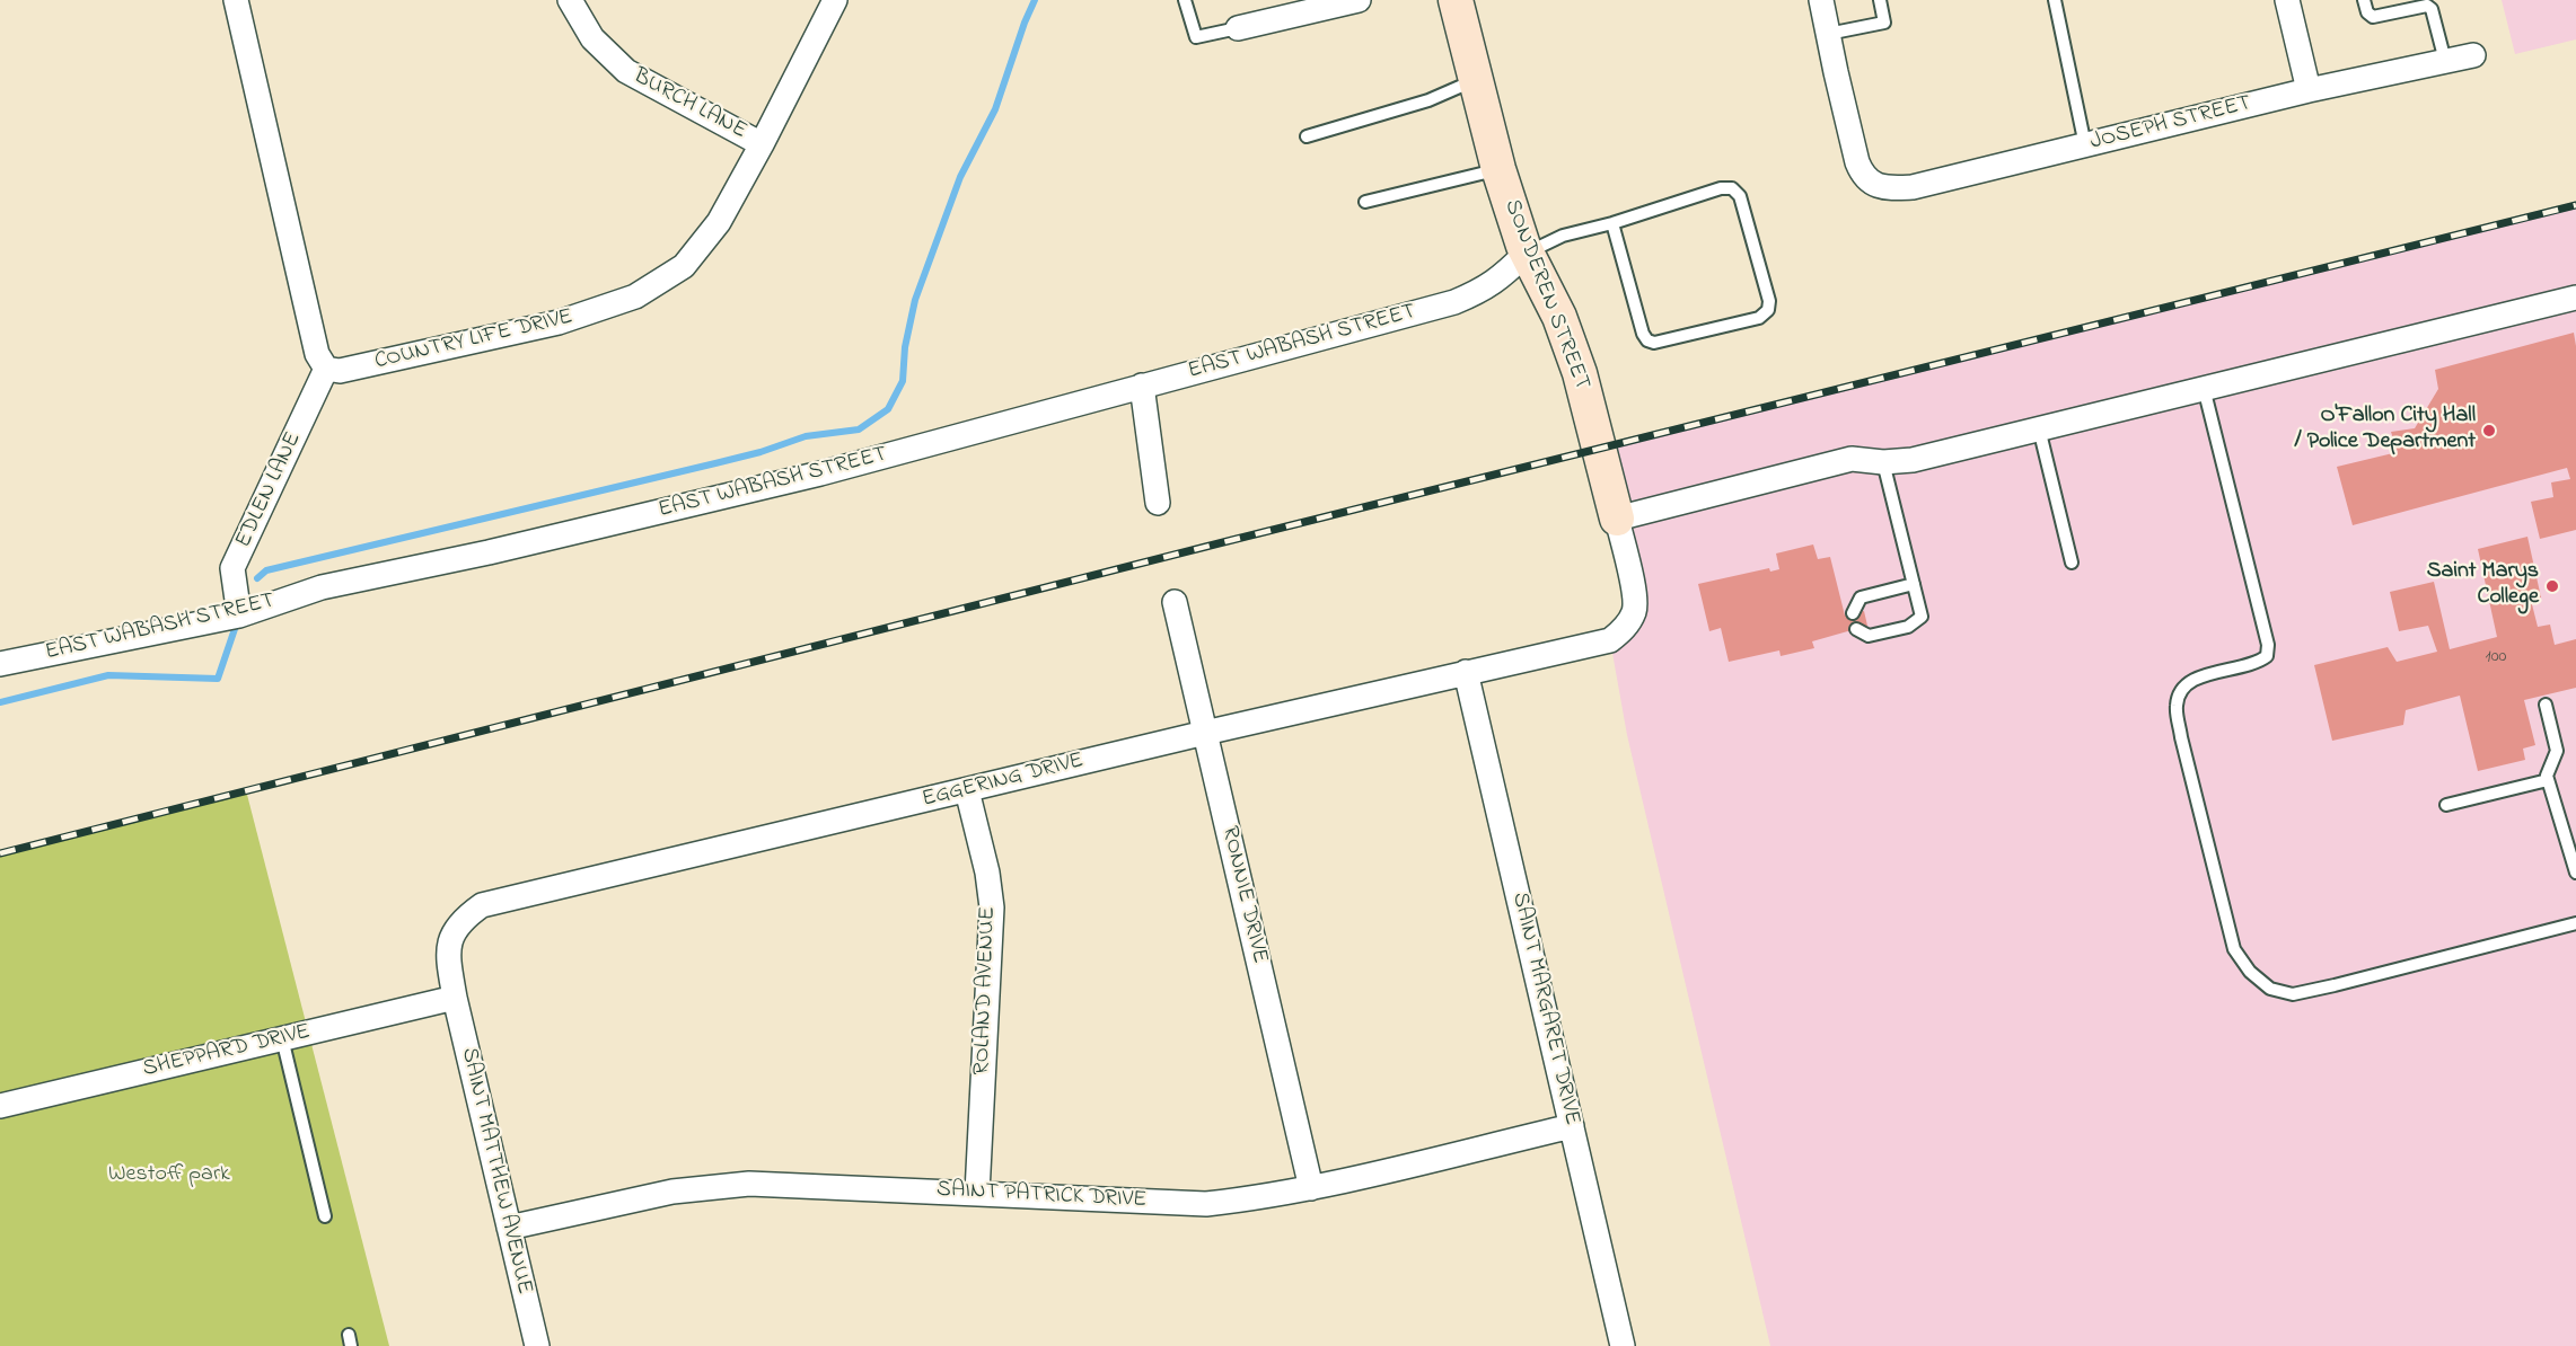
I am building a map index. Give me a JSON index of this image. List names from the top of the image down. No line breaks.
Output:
{"streets":{"street":["BURCH LANE","JOSEPH STREET","SONDEREN STREET","COUNTRY LIFE DRIVE","EAST WABASH STREET","EDLEN LANE","EGGERING DRIVE","RONNIE DRIVE","ROLAND AVENUE","SAINT MARGARET DRIVE","SHEPPARD DRIVE","SAINT MATTHEW AVENUE","SAINT PATRICK DRIVE"]},"crossings":[["BURCH LANE","COUNTRY LIFE DRIVE"],["SONDEREN STREET","EAST WABASH STREET"],["SONDEREN STREET","EGGERING DRIVE"],["COUNTRY LIFE DRIVE","EDLEN LANE"],["EAST WABASH STREET","EDLEN LANE"],["EGGERING DRIVE","RONNIE DRIVE"],["EGGERING DRIVE","ROLAND AVENUE"],["EGGERING DRIVE","SAINT MARGARET DRIVE"],["EGGERING DRIVE","SHEPPARD DRIVE"],["EGGERING DRIVE","SAINT MATTHEW AVENUE"],["RONNIE DRIVE","SAINT PATRICK DRIVE"],["ROLAND AVENUE","SAINT PATRICK DRIVE"],["SAINT MARGARET DRIVE","SAINT PATRICK DRIVE"],["SHEPPARD DRIVE","SAINT MATTHEW AVENUE"],["SAINT MATTHEW AVENUE","SAINT PATRICK DRIVE"]],"parks":["Westoff park"],"places":["O'Fallon City Hall / Police Department","Saint Marys College"],"house_numbers":["100"]}
